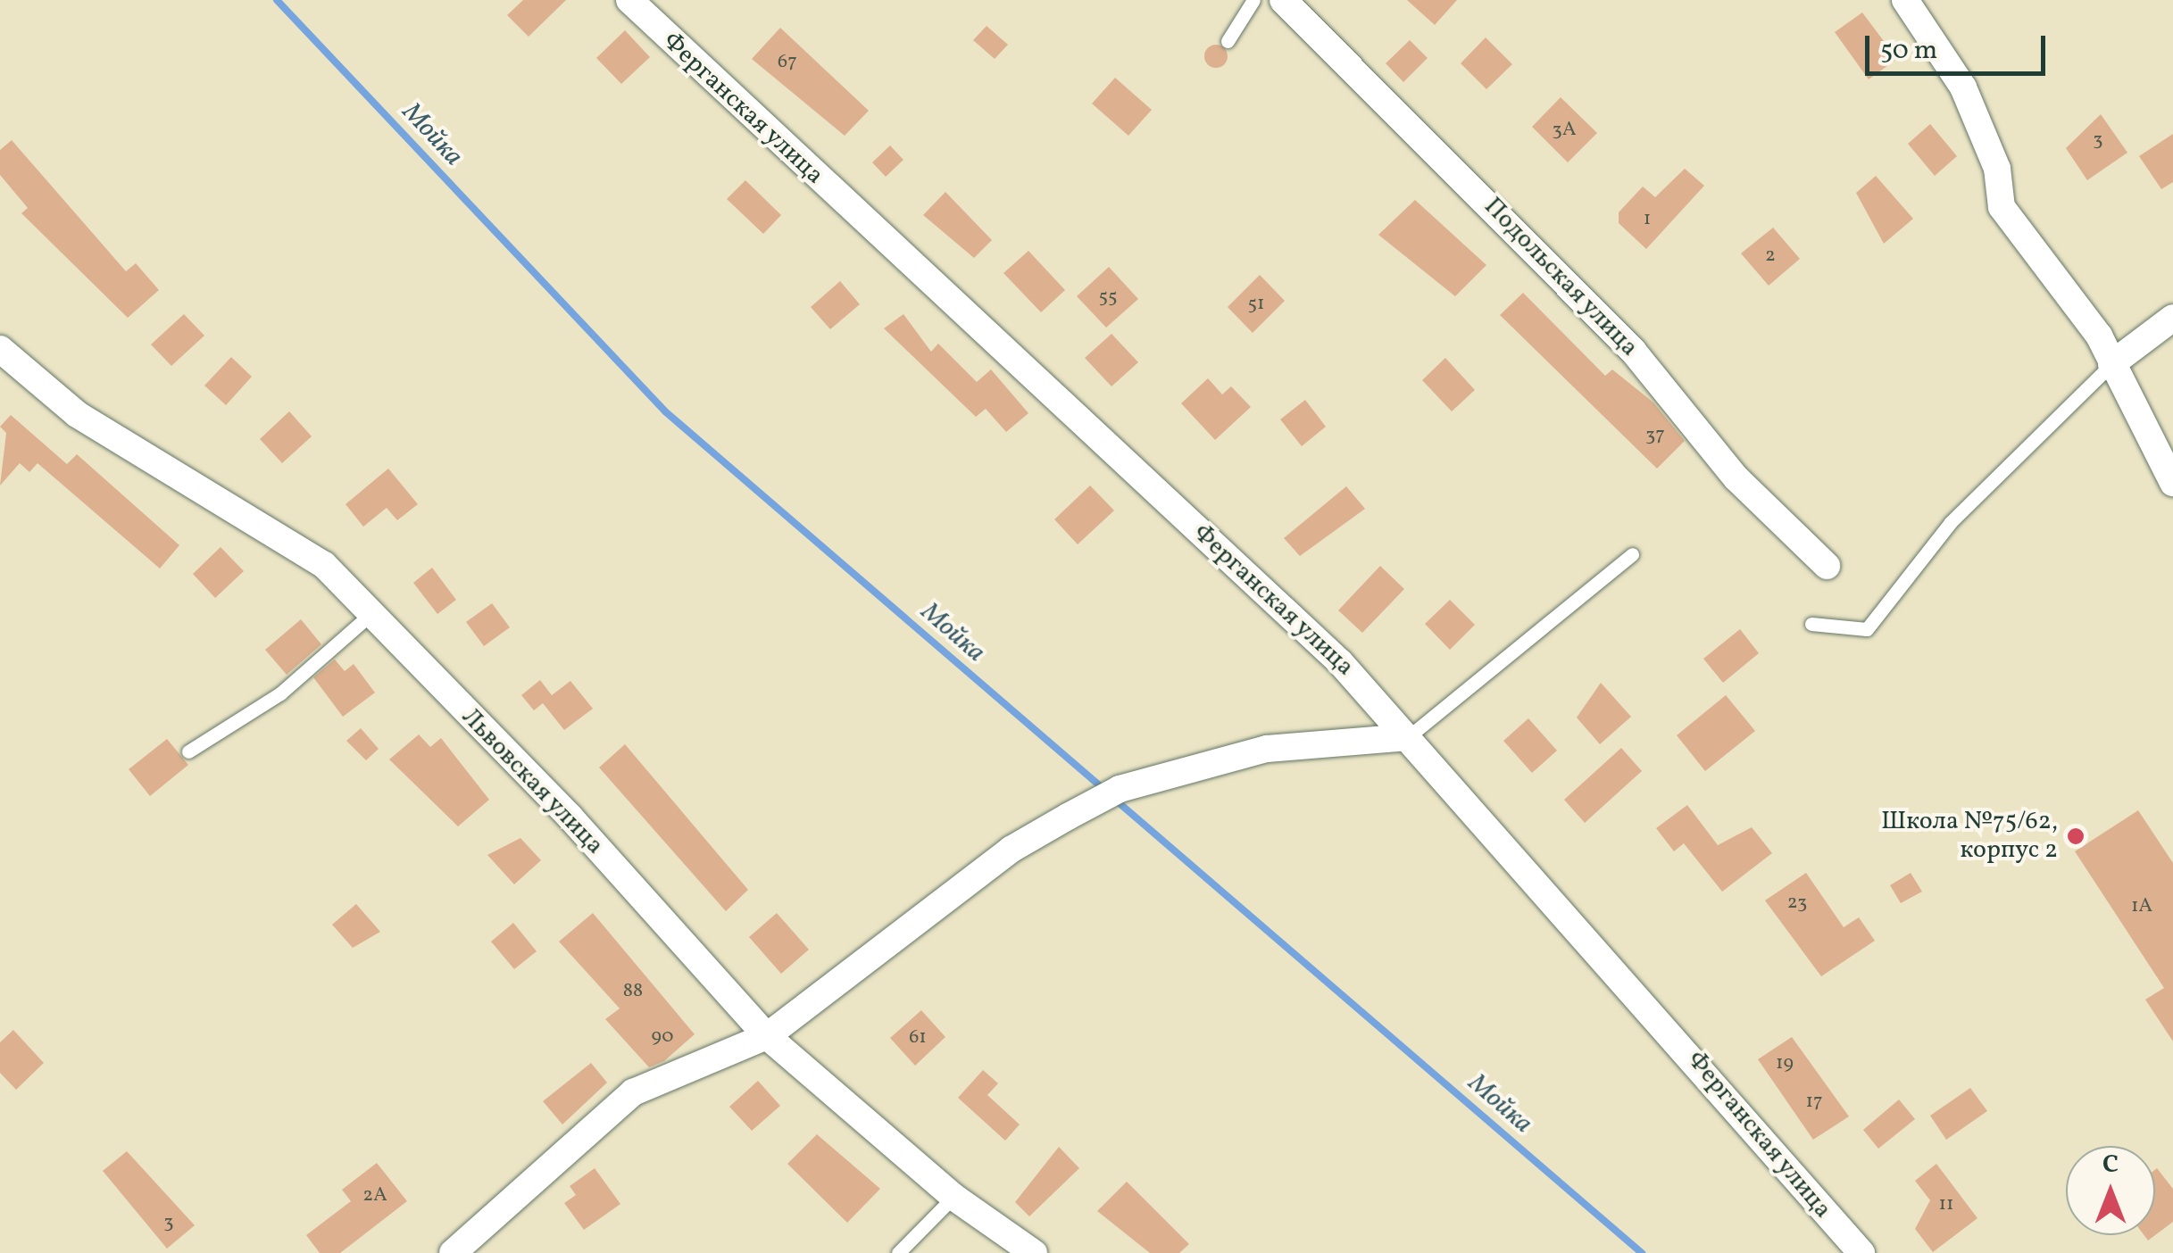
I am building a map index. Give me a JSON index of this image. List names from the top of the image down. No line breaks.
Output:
{"streets":{"street":["Ферганская улица","Подольская улица","Львовская улица"]},"water":["Мойка"],"places":["Школа №75/62, корпус 2"],"house_numbers":["67","3А","3","1","2","55","51","37","23","1А","88","90","61","19","17","2А","11","3"],"scale_bar":"50 m","north":"top"}
